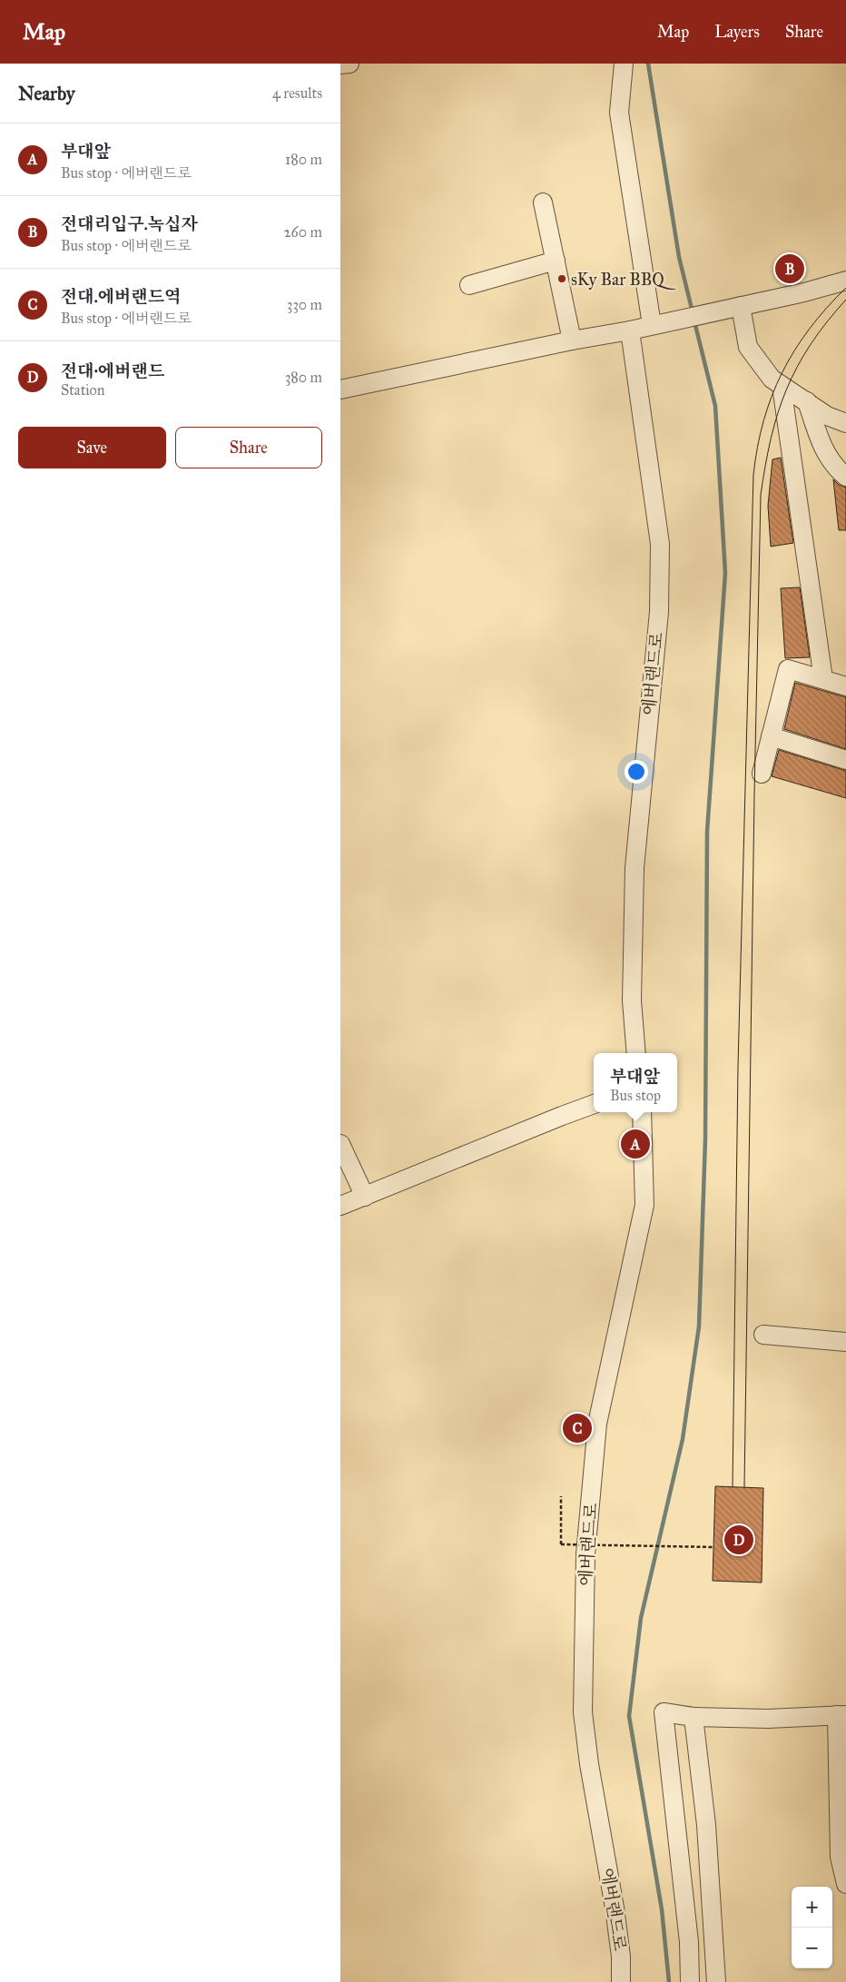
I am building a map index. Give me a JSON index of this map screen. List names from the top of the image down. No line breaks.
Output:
{"streets":{"street":["에버랜드로"]},"places":["sKy Bar BBQ"],"page":{"header":"Map","nav":["Map","Layers","Share"],"heading":["Nearby","4 results"],"list":[{"mark":"A","name":"부대앞","note":"Bus stop · 에버랜드로","value":"180 m"},{"mark":"B","name":"전대리입구.녹십자","note":"Bus stop · 에버랜드로","value":"260 m"},{"mark":"C","name":"전대.에버랜드역","note":"Bus stop · 에버랜드로","value":"330 m"},{"mark":"D","name":"전대·에버랜드","note":"Station","value":"380 m"}],"pins":["B","A","C","D"],"buttons":["Save","Share"],"popup":["부대앞","Bus stop"],"map_buttons":["+","−"]}}
